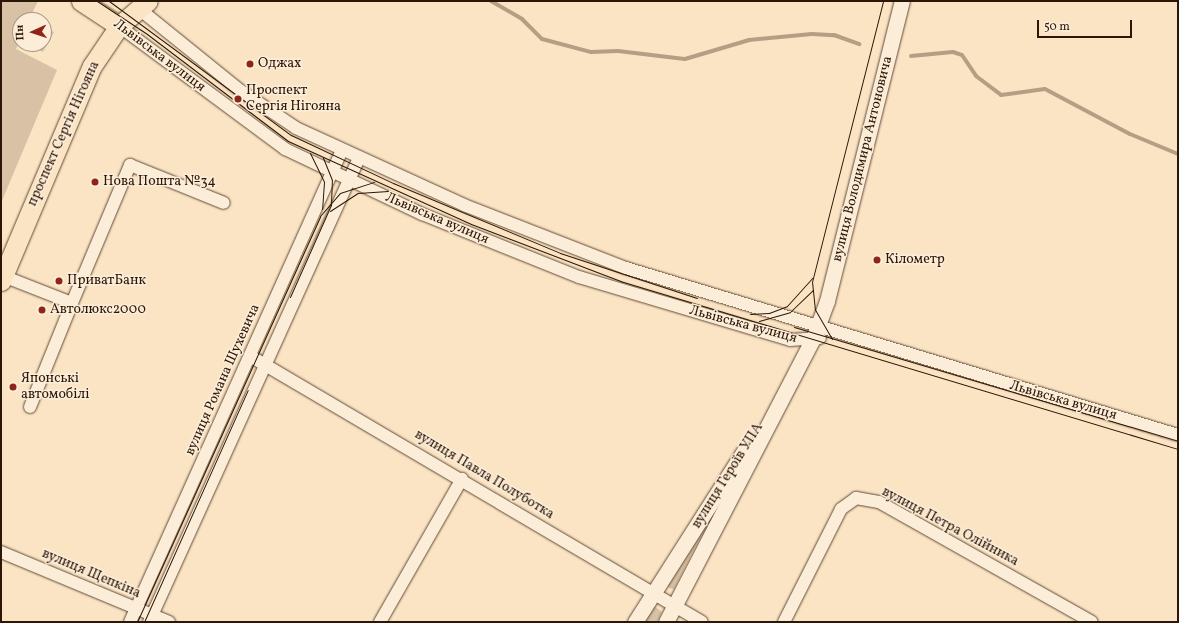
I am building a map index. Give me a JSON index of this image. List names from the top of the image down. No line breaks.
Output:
{"streets":{"main road":["Львівська вулиця","проспект Сергія Нігояна"],"street":["вулиця Володимира Антоновича","вулиця Романа Шухевича","вулиця Павла Полуботка","вулиця Героїв УПА","вулиця Петра Олійника","вулиця Щепкіна"]},"crossings":[["Львівська вулиця","проспект Сергія Нігояна"],["Львівська вулиця","вулиця Володимира Антоновича"],["Львівська вулиця","вулиця Романа Шухевича"],["Львівська вулиця","вулиця Героїв УПА"],["вулиця Володимира Антоновича","вулиця Героїв УПА"],["вулиця Романа Шухевича","вулиця Павла Полуботка"],["вулиця Романа Шухевича","вулиця Щепкіна"],["вулиця Павла Полуботка","вулиця Героїв УПА"]],"places":["Оджах","Проспект Сергія Нігояна","Нова Пошта №34","Кілометр","ПриватБанк","Автолюкс2000","Японські автомобілі"],"scale_bar":"50 m","north":"left"}
